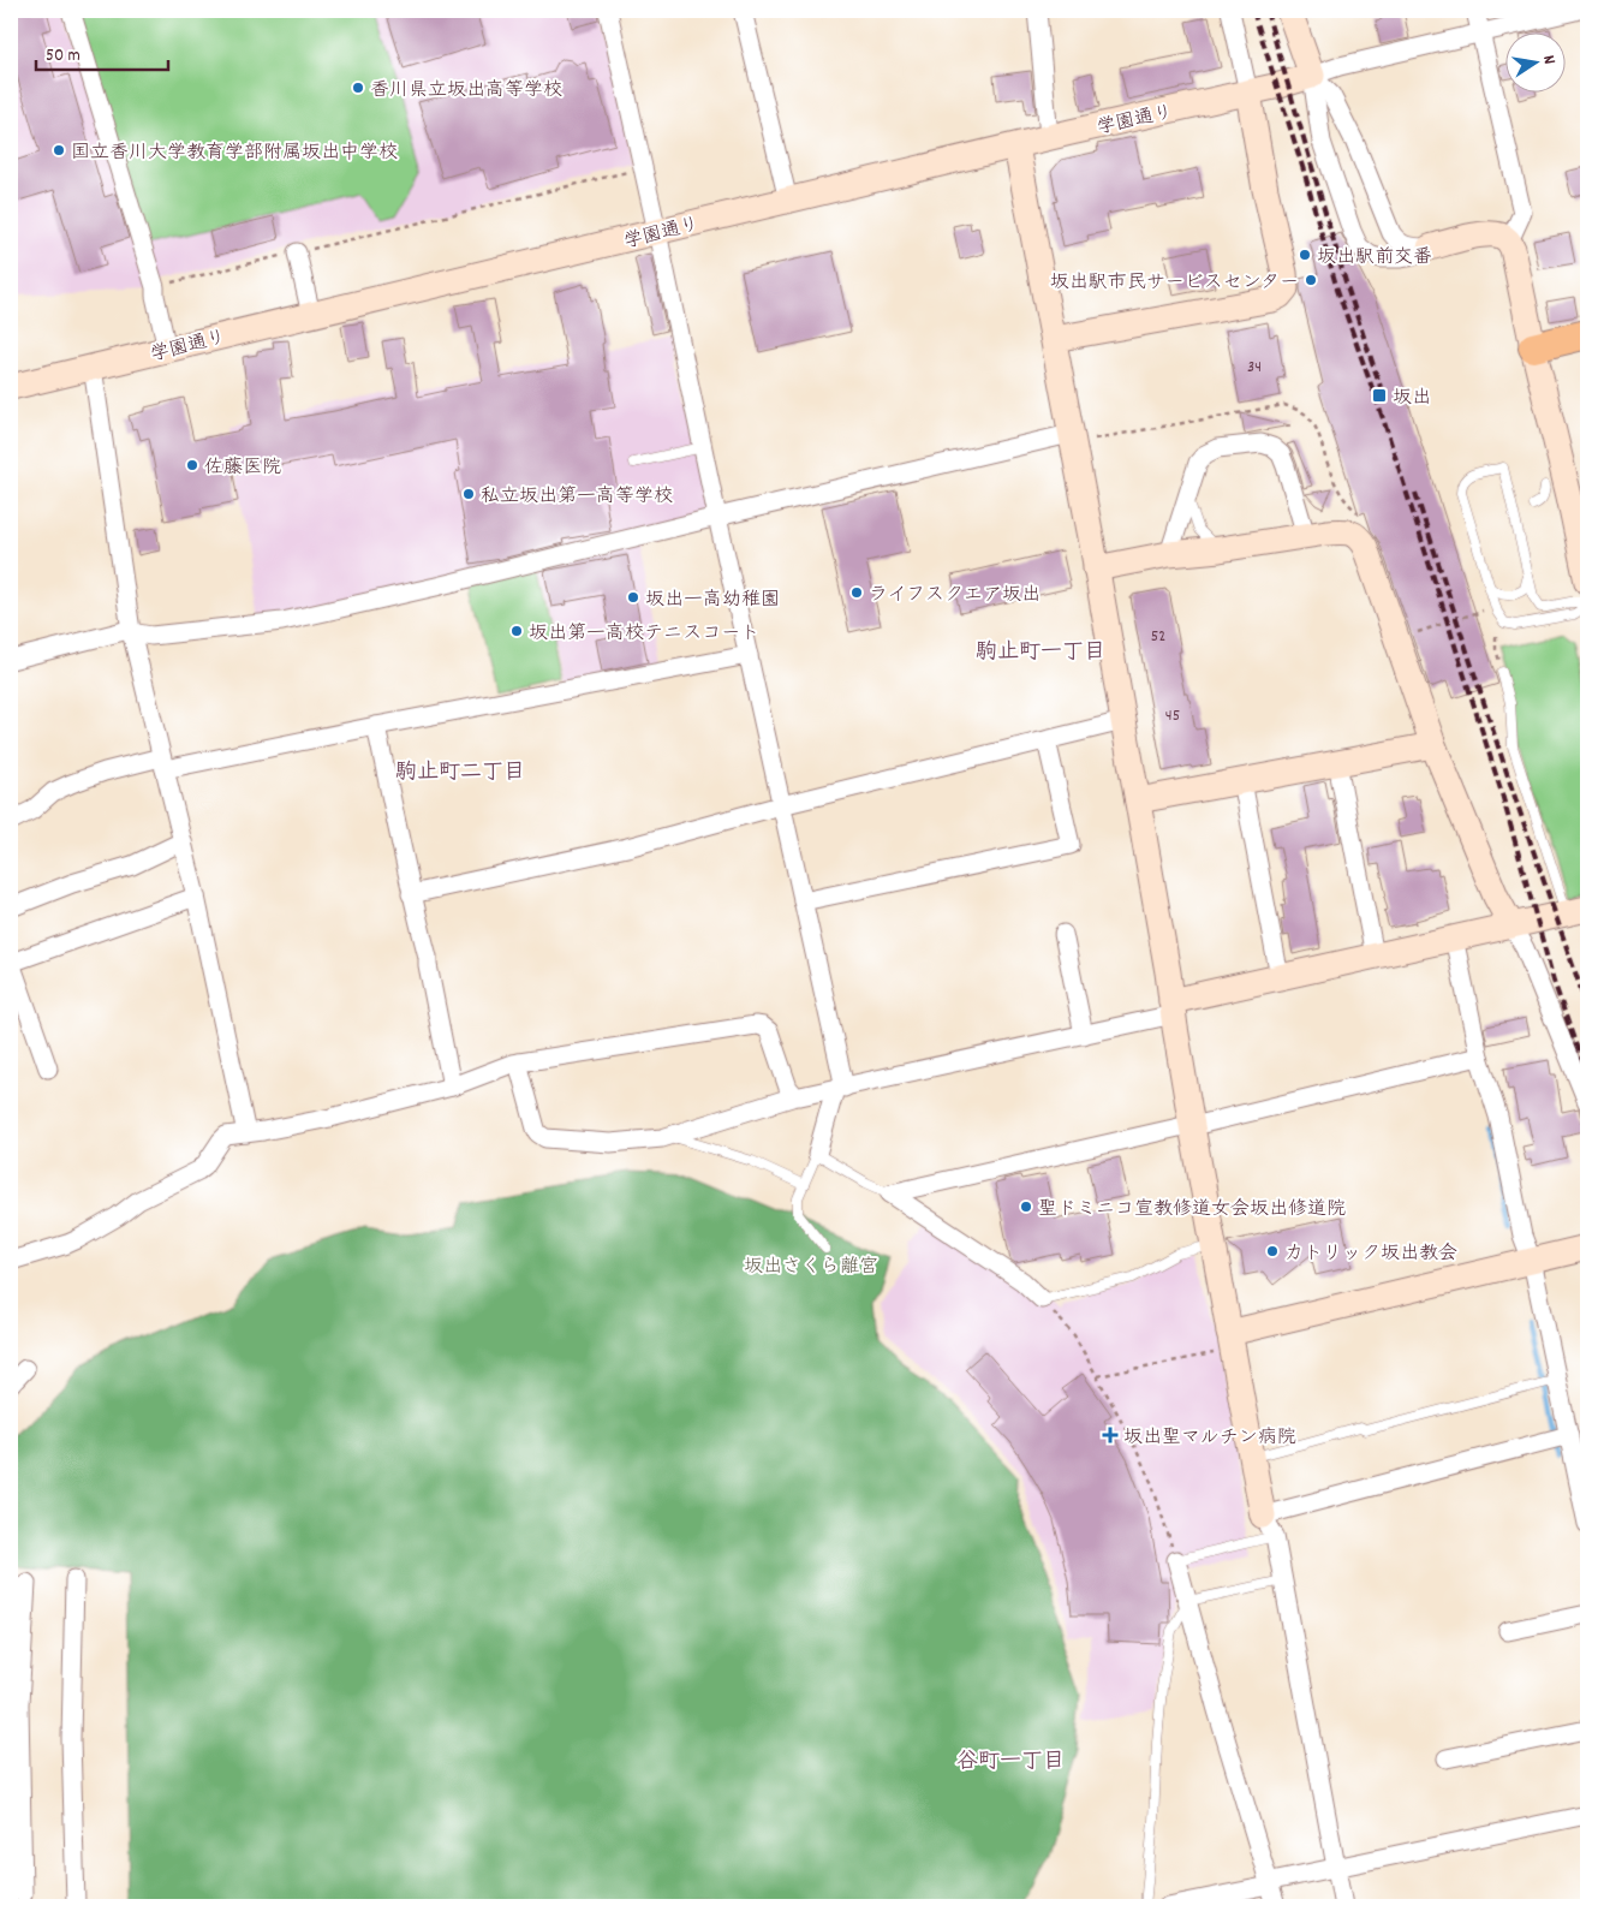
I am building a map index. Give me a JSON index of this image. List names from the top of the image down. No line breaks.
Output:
{"streets":{"street":["学園通り"]},"districts":["駒止町一丁目","駒止町二丁目","谷町一丁目"],"parks":["坂出さくら離宮"],"places":{"other":["香川県立坂出高等学校","国立香川大学教育学部附属坂出中学校","坂出駅前交番","坂出駅市民サービスセンター","佐藤医院","私立坂出第一高等学校","ライフスクエア坂出","坂出一高幼稚園","坂出第一高校テニスコート","聖ドミニコ宣教修道女会坂出修道院","カトリック坂出教会"],"transit":["坂出"],"health":["坂出聖マルチン病院"]},"house_numbers":["34","52","45"],"scale_bar":"50 m","north":"right"}
